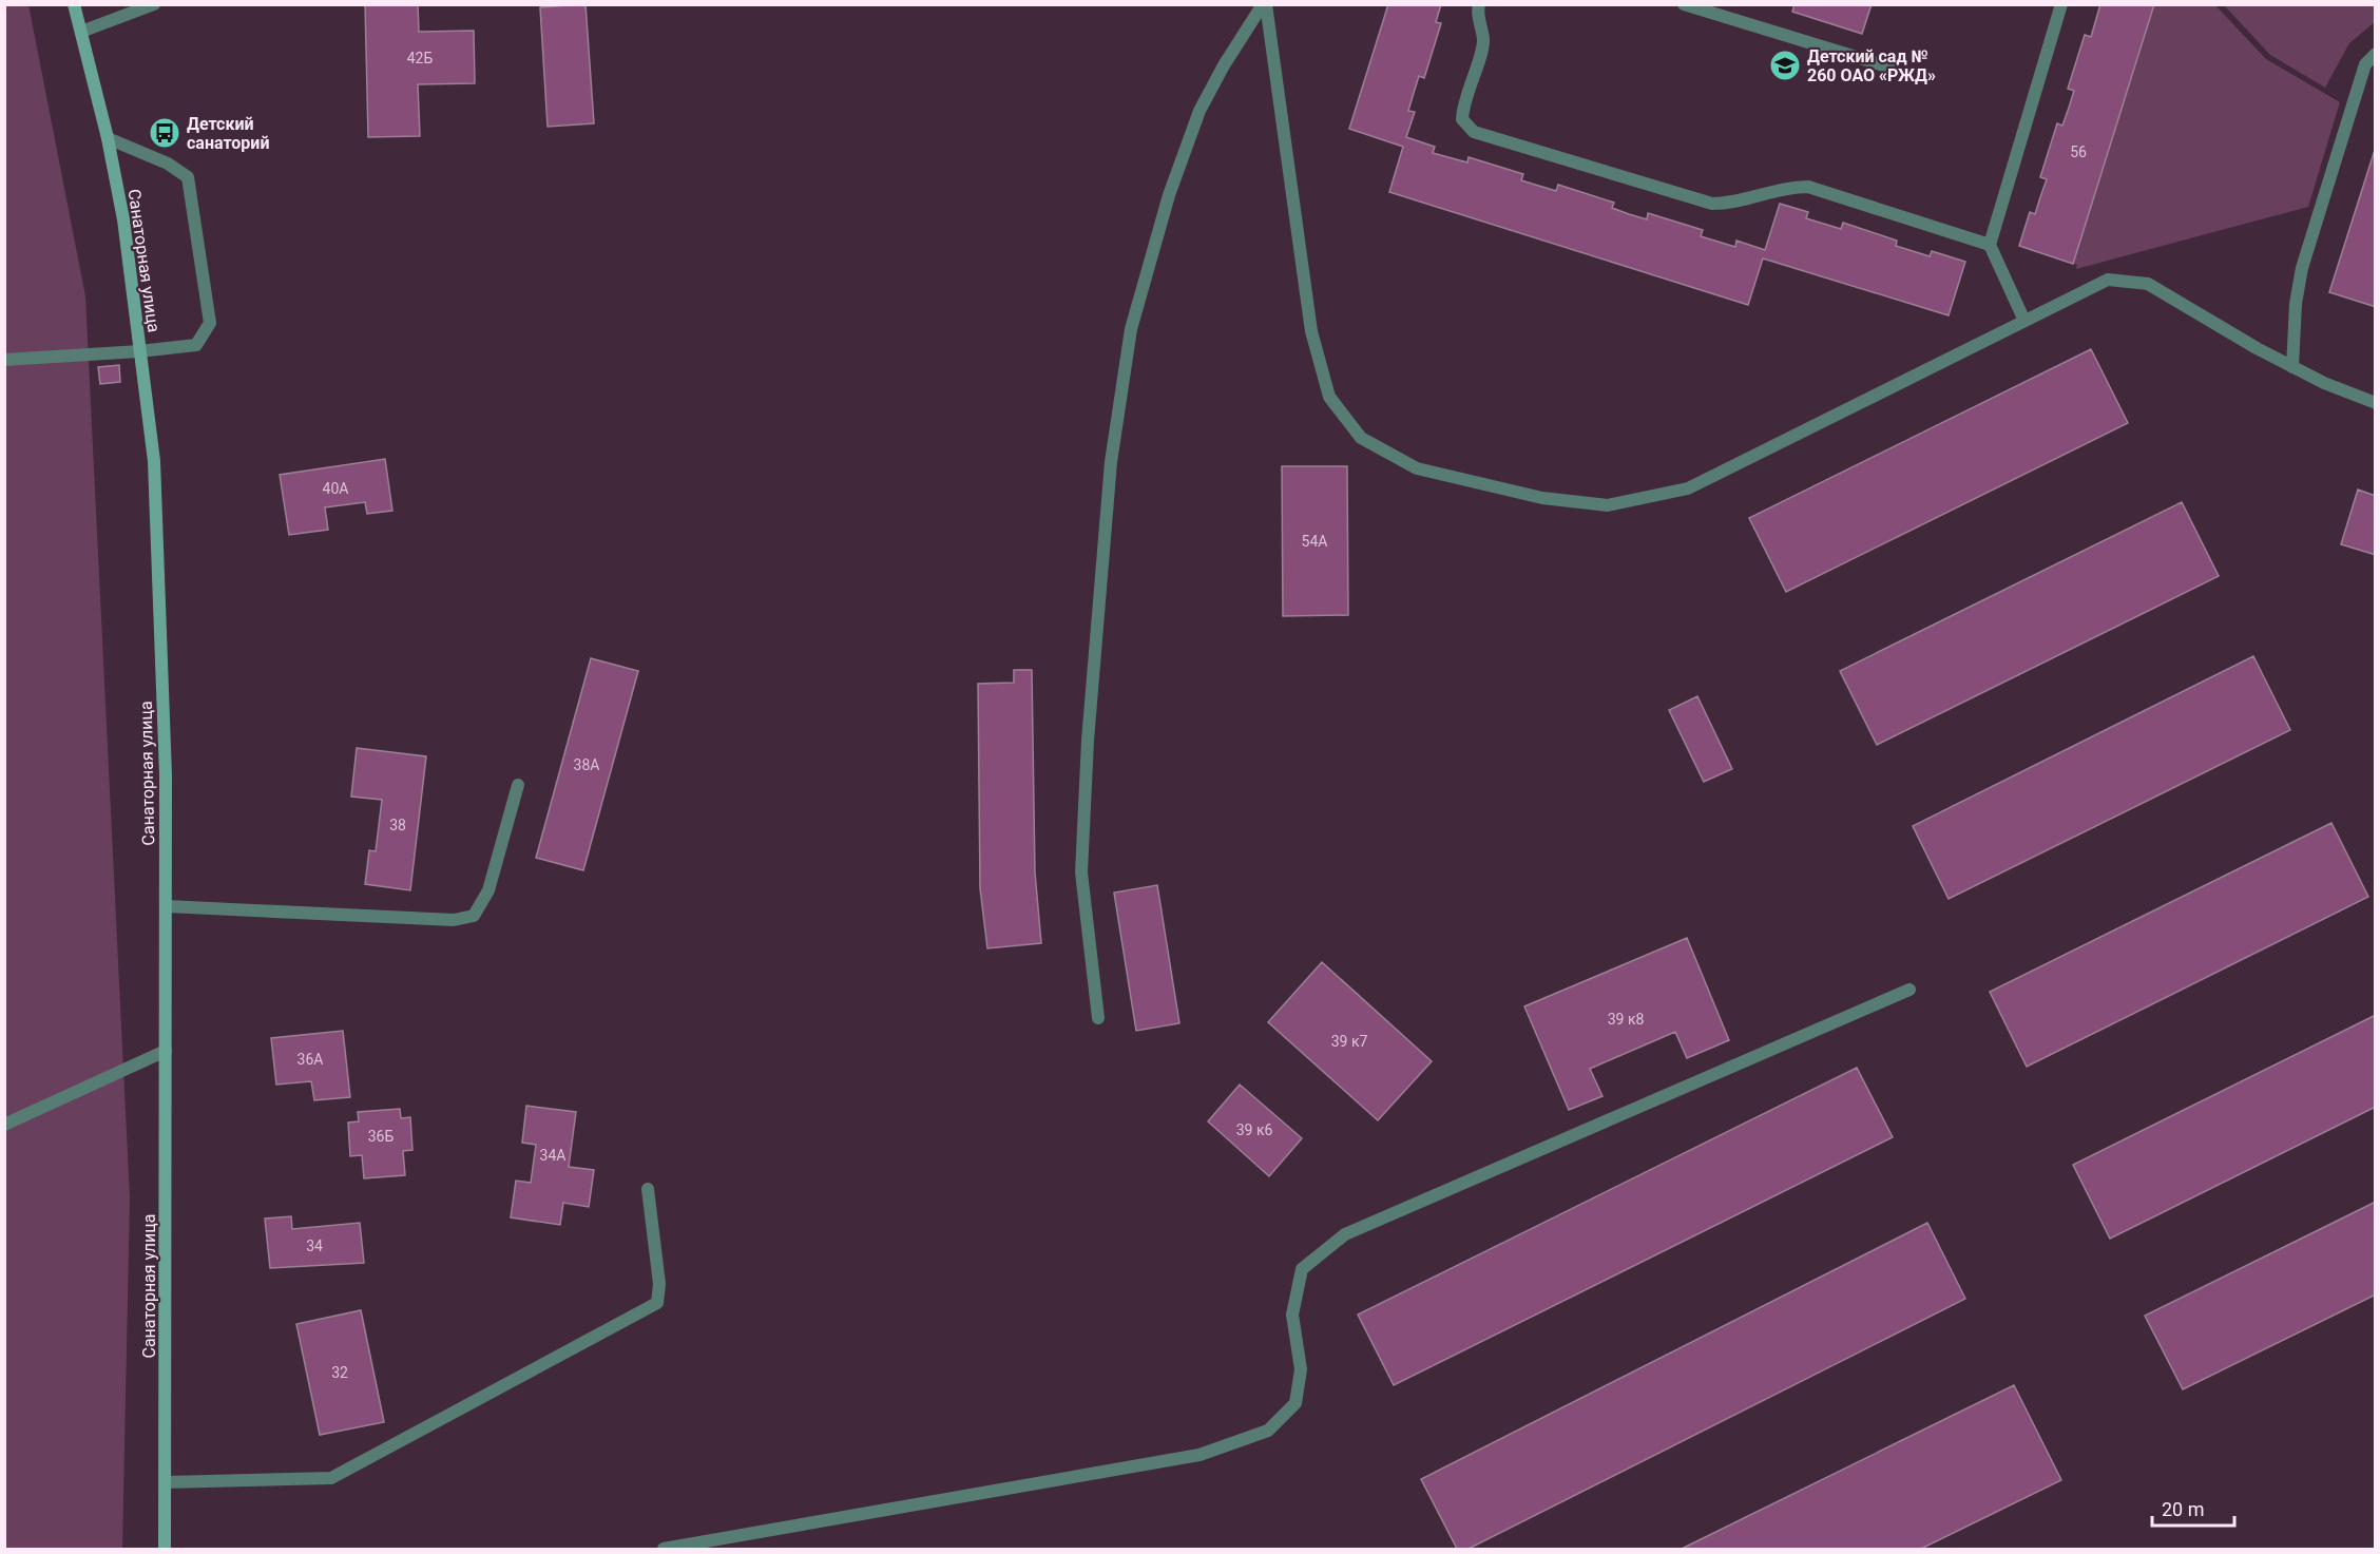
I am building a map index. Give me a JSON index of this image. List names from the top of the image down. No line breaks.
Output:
{"streets":{"main road":["Санаторная улица"]},"places":{"school or university":["Детский сад № 260 ОАО «РЖД»"],"bus stop":["Детский санаторий"]},"house_numbers":["42Б","56","40А","54А","38А","38","39 к8","39 к7","36А","39 к6","36Б","34А","34","32"],"scale_bar":"20 m"}
